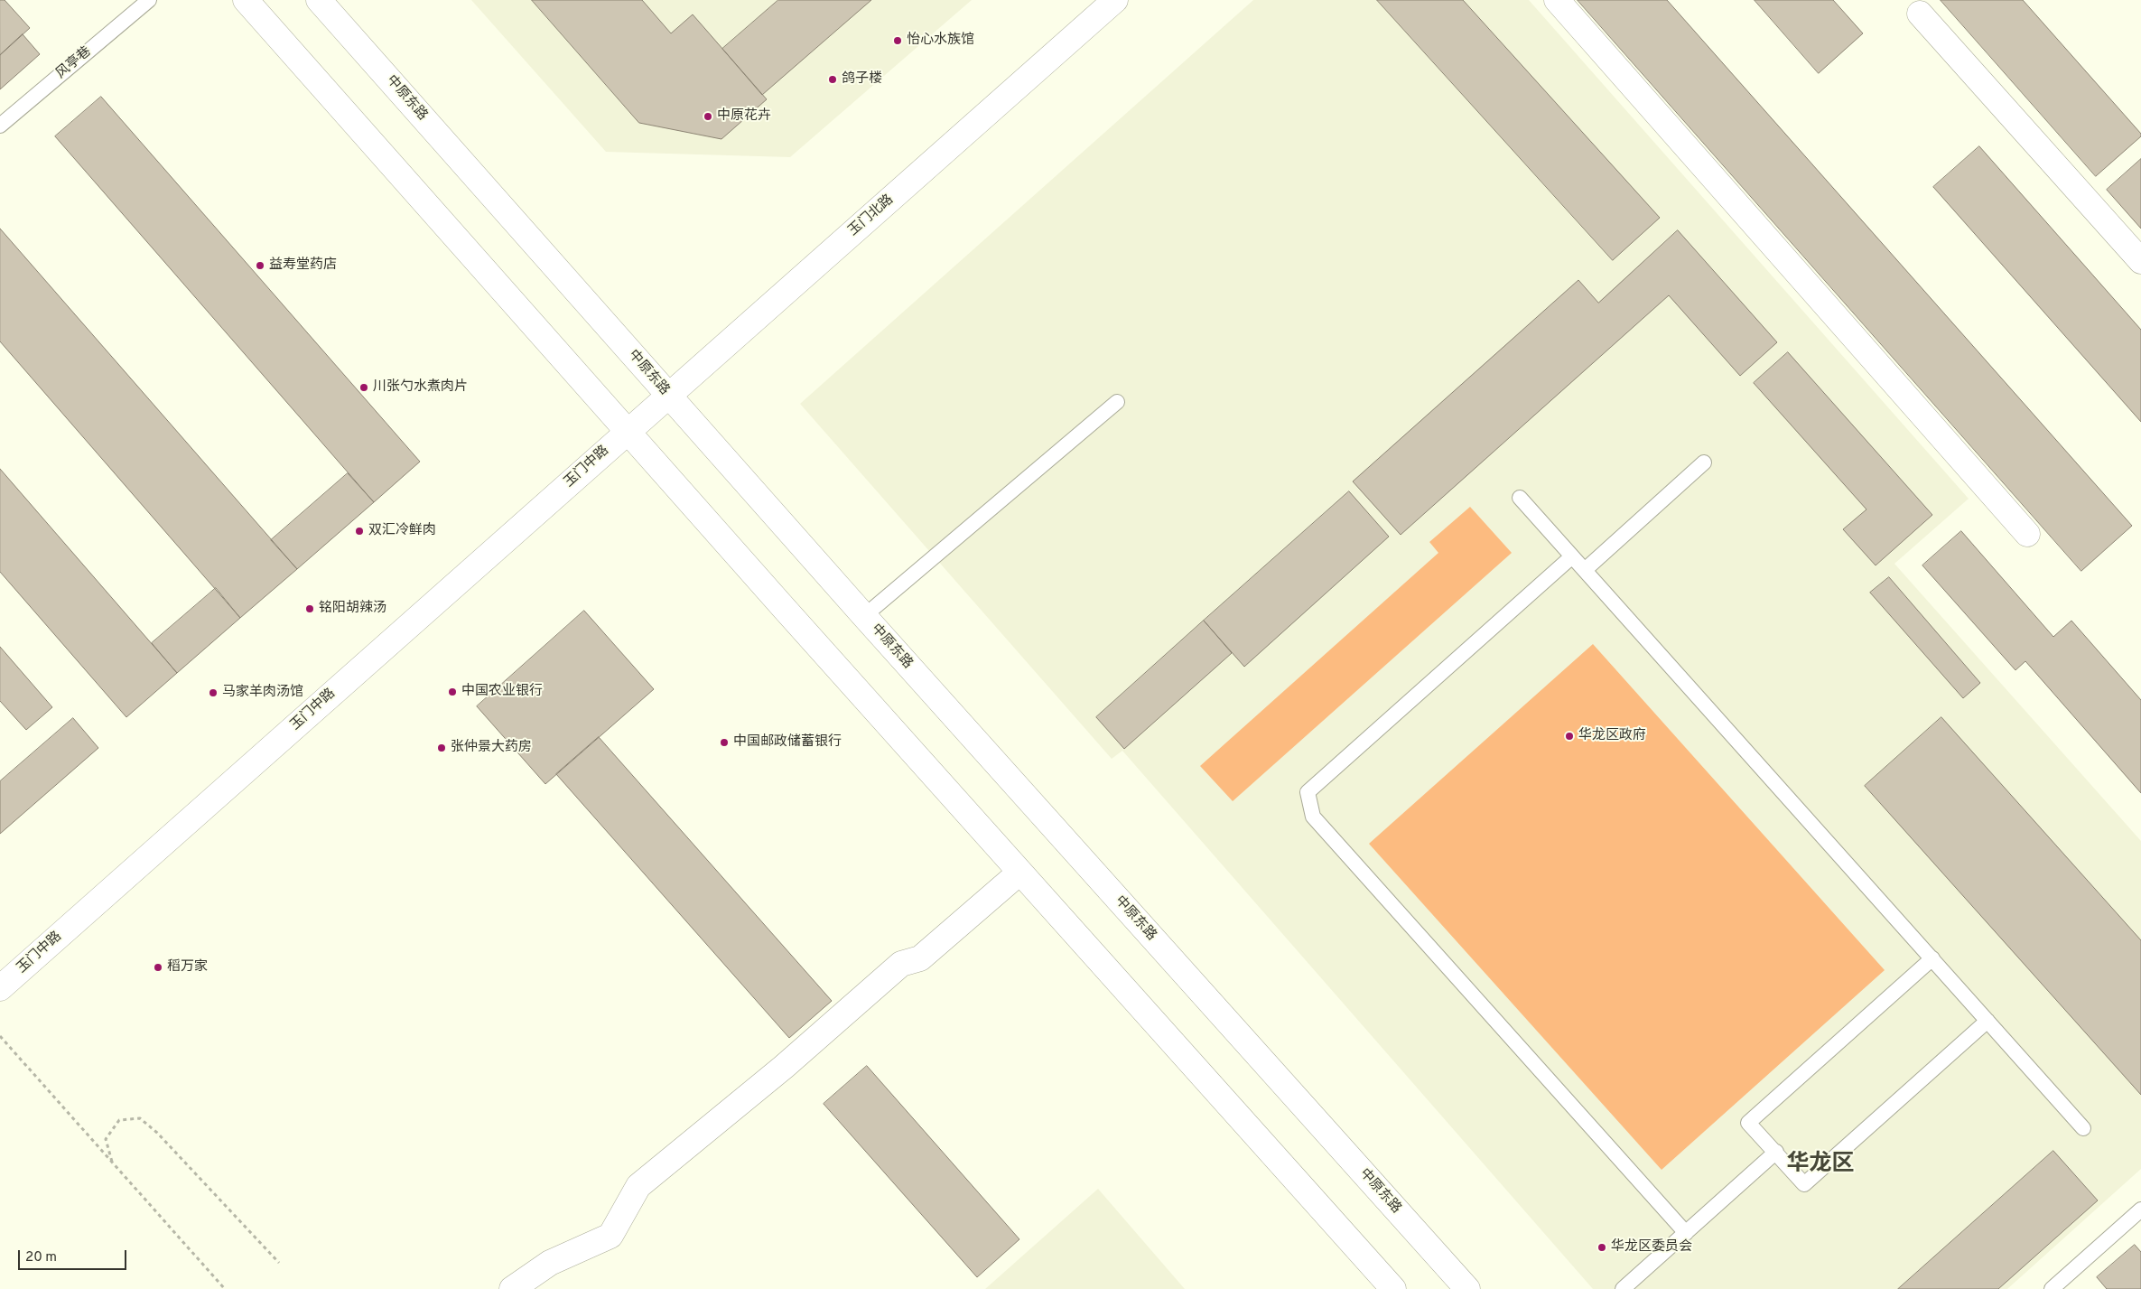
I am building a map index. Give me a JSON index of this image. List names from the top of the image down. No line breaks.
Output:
{"streets":{"main road":["中原东路","玉门北路","玉门中路"],"lane":["风亭巷"]},"crossings":[["中原东路","玉门北路"],["玉门北路","玉门中路"]],"districts":["华龙区"],"places":["怡心水族馆","鸽子楼","中原花卉","益寿堂药店","川张勺水煮肉片","双汇冷鲜肉","铭阳胡辣汤","中国农业银行","马家羊肉汤馆","华龙区政府","中国邮政储蓄银行","张仲景大药房","稻万家","华龙区委员会"],"scale_bar":"20 m"}
